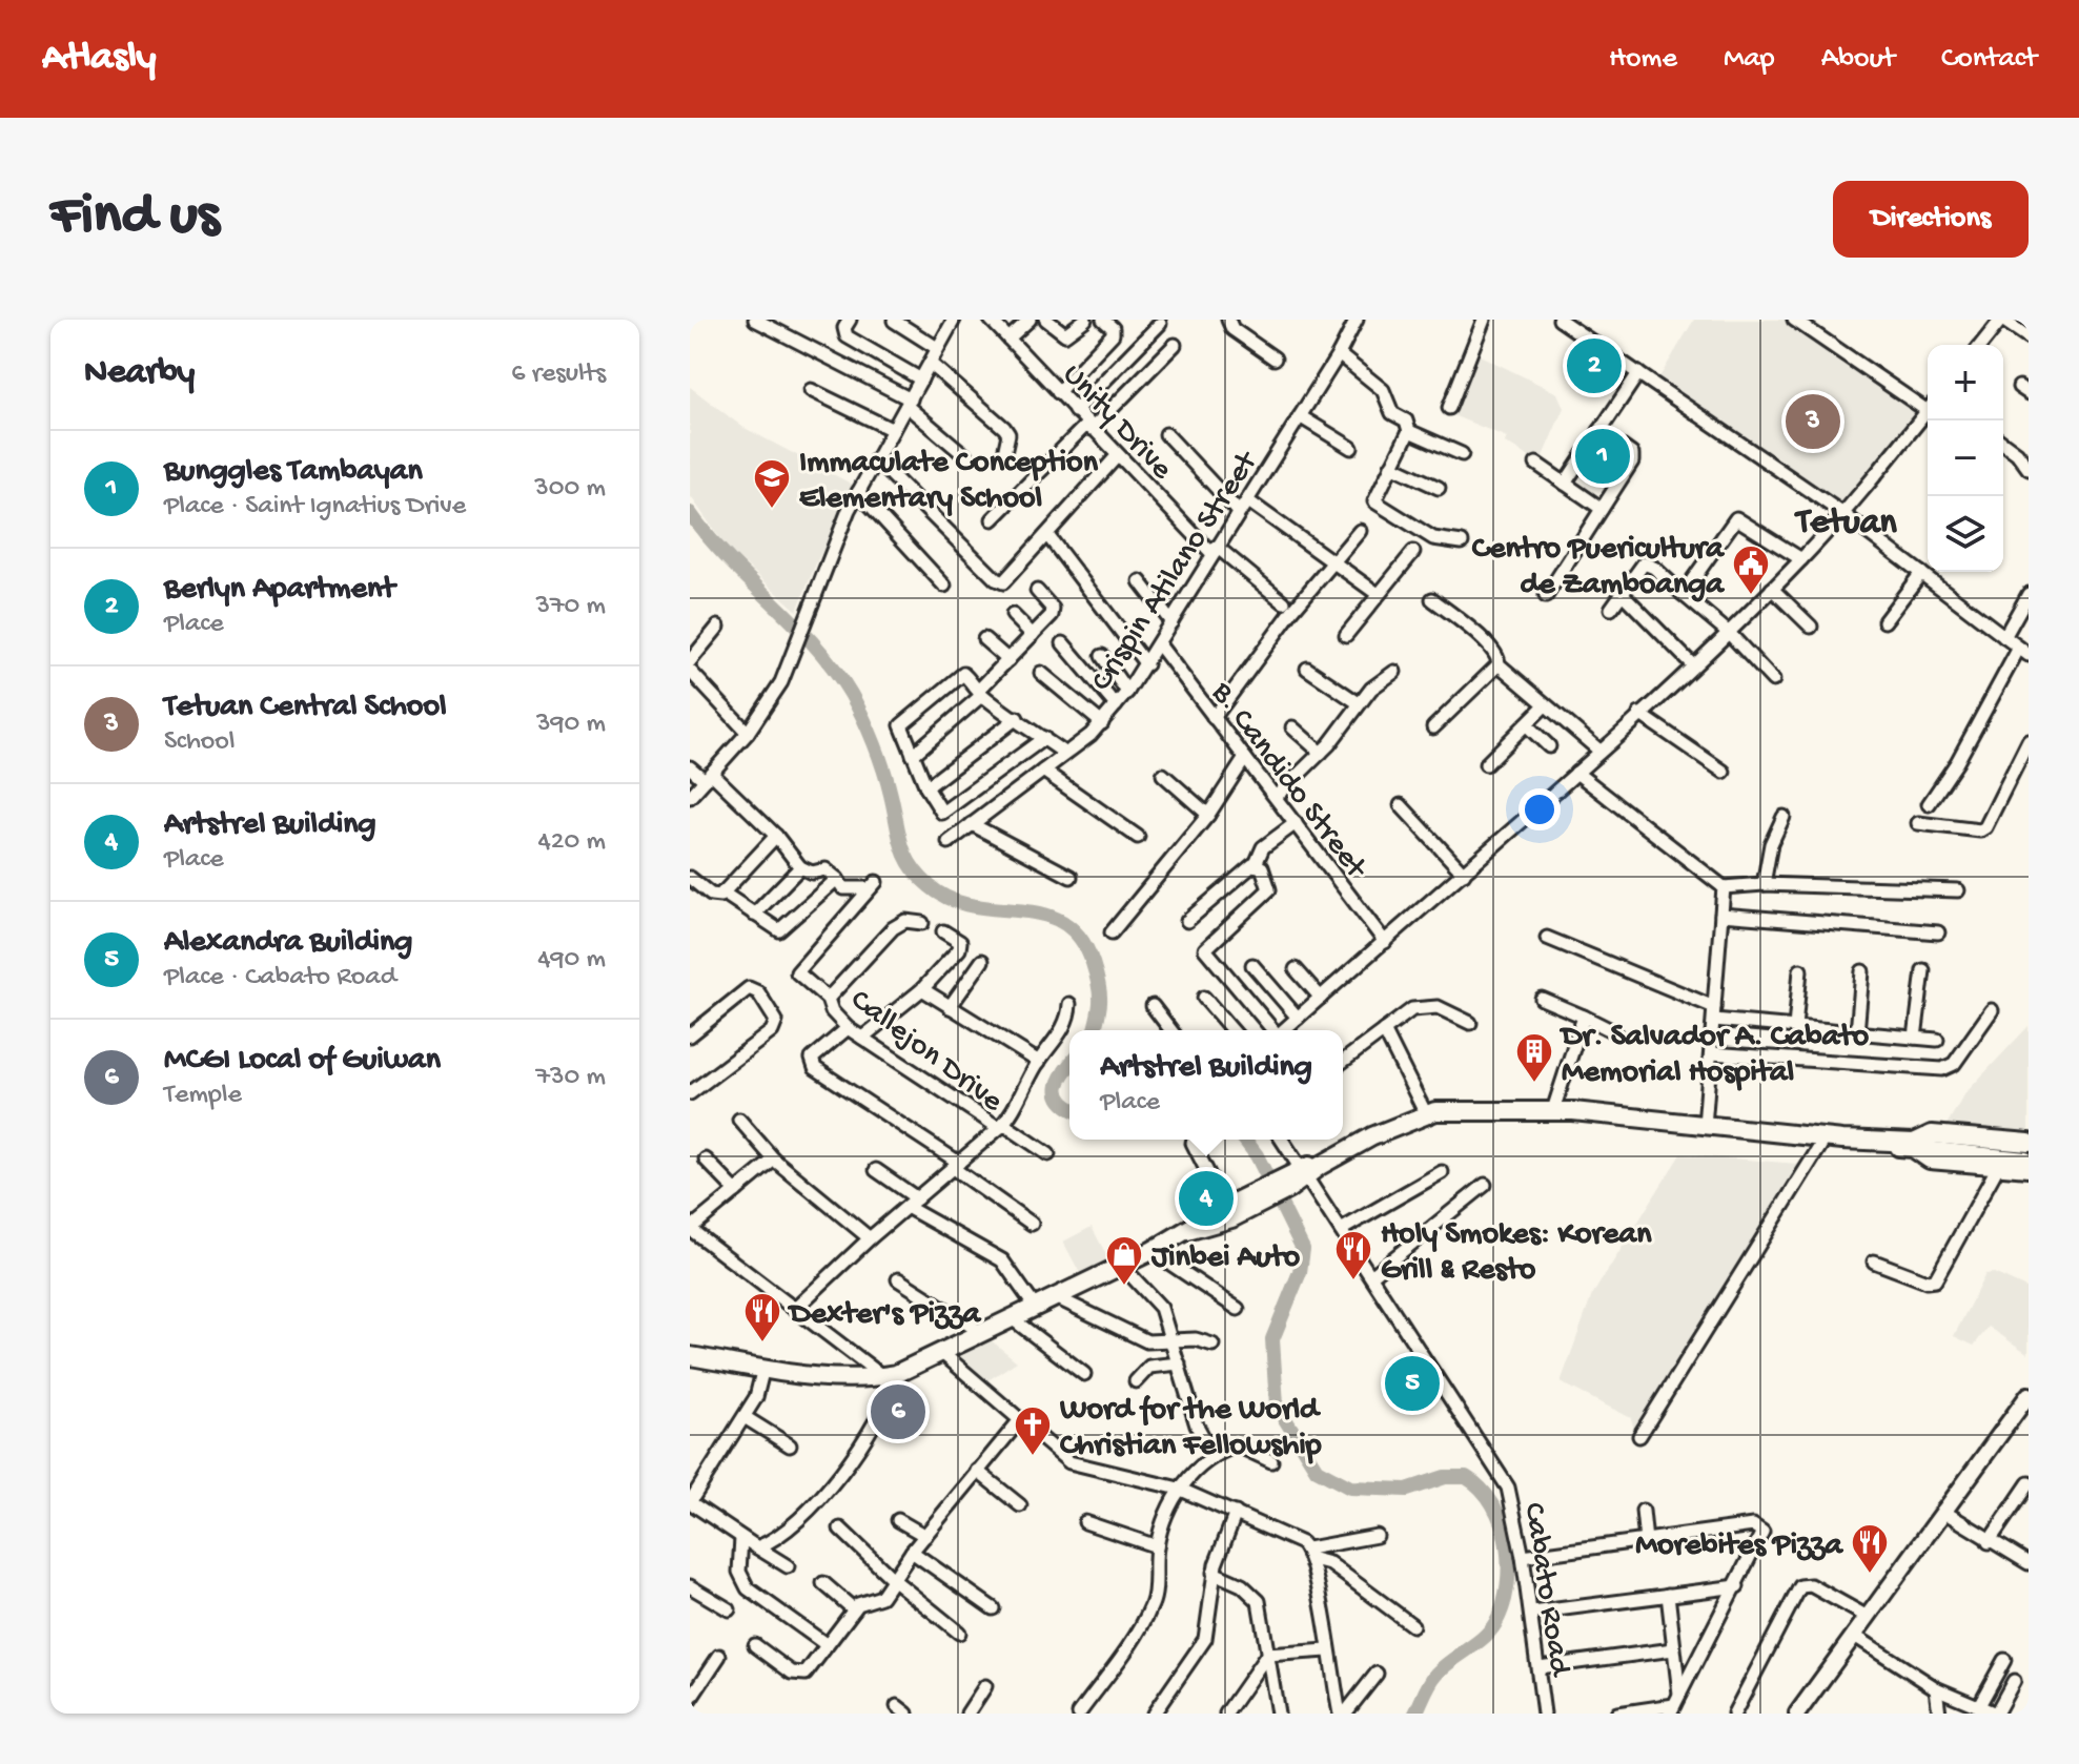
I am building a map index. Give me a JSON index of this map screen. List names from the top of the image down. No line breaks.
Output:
{"streets":{"street":["Unity Drive","Crispin Atilano Street","B. Candido Street","Callejon Drive","Cabato Road"]},"crossings":[["Unity Drive","Crispin Atilano Street"],["Crispin Atilano Street","B. Candido Street"]],"districts":["Tetuan"],"places":{"school or university":["Immaculate Conception Elementary School"],"public building":["Centro Puericultura de Zamboanga"],"building":["Dr. Salvador A. Cabato Memorial Hospital"],"restaurant":["Holy Smokes: Korean Grill & Resto","Dexter's Pizza","Morebites Pizza"],"shop":["Jinbei Auto"],"church":["Word for the World Christian Fellowship"]},"page":{"header":"Atlasly","nav":["Home","Map","About","Contact"],"buttons":"Directions","title":"Find us","heading":["Nearby","6 results"],"pins":["2","3","1","4","5","6"],"map_buttons":["+","−"],"list":[{"mark":"1","name":"Bunggles Tambayan","note":"Place · Saint Ignatius Drive","value":"300 m"},{"mark":"2","name":"Berlyn Apartment","note":"Place","value":"370 m"},{"mark":"3","name":"Tetuan Central School","note":"School","value":"390 m"},{"mark":"4","name":"Artstrel Building","note":"Place","value":"420 m"},{"mark":"5","name":"Alexandra Building","note":"Place · Cabato Road","value":"490 m"},{"mark":"6","name":"MCGI Local of Guiwan","note":"Temple","value":"730 m"}],"popup":["Artstrel Building","Place"]}}
